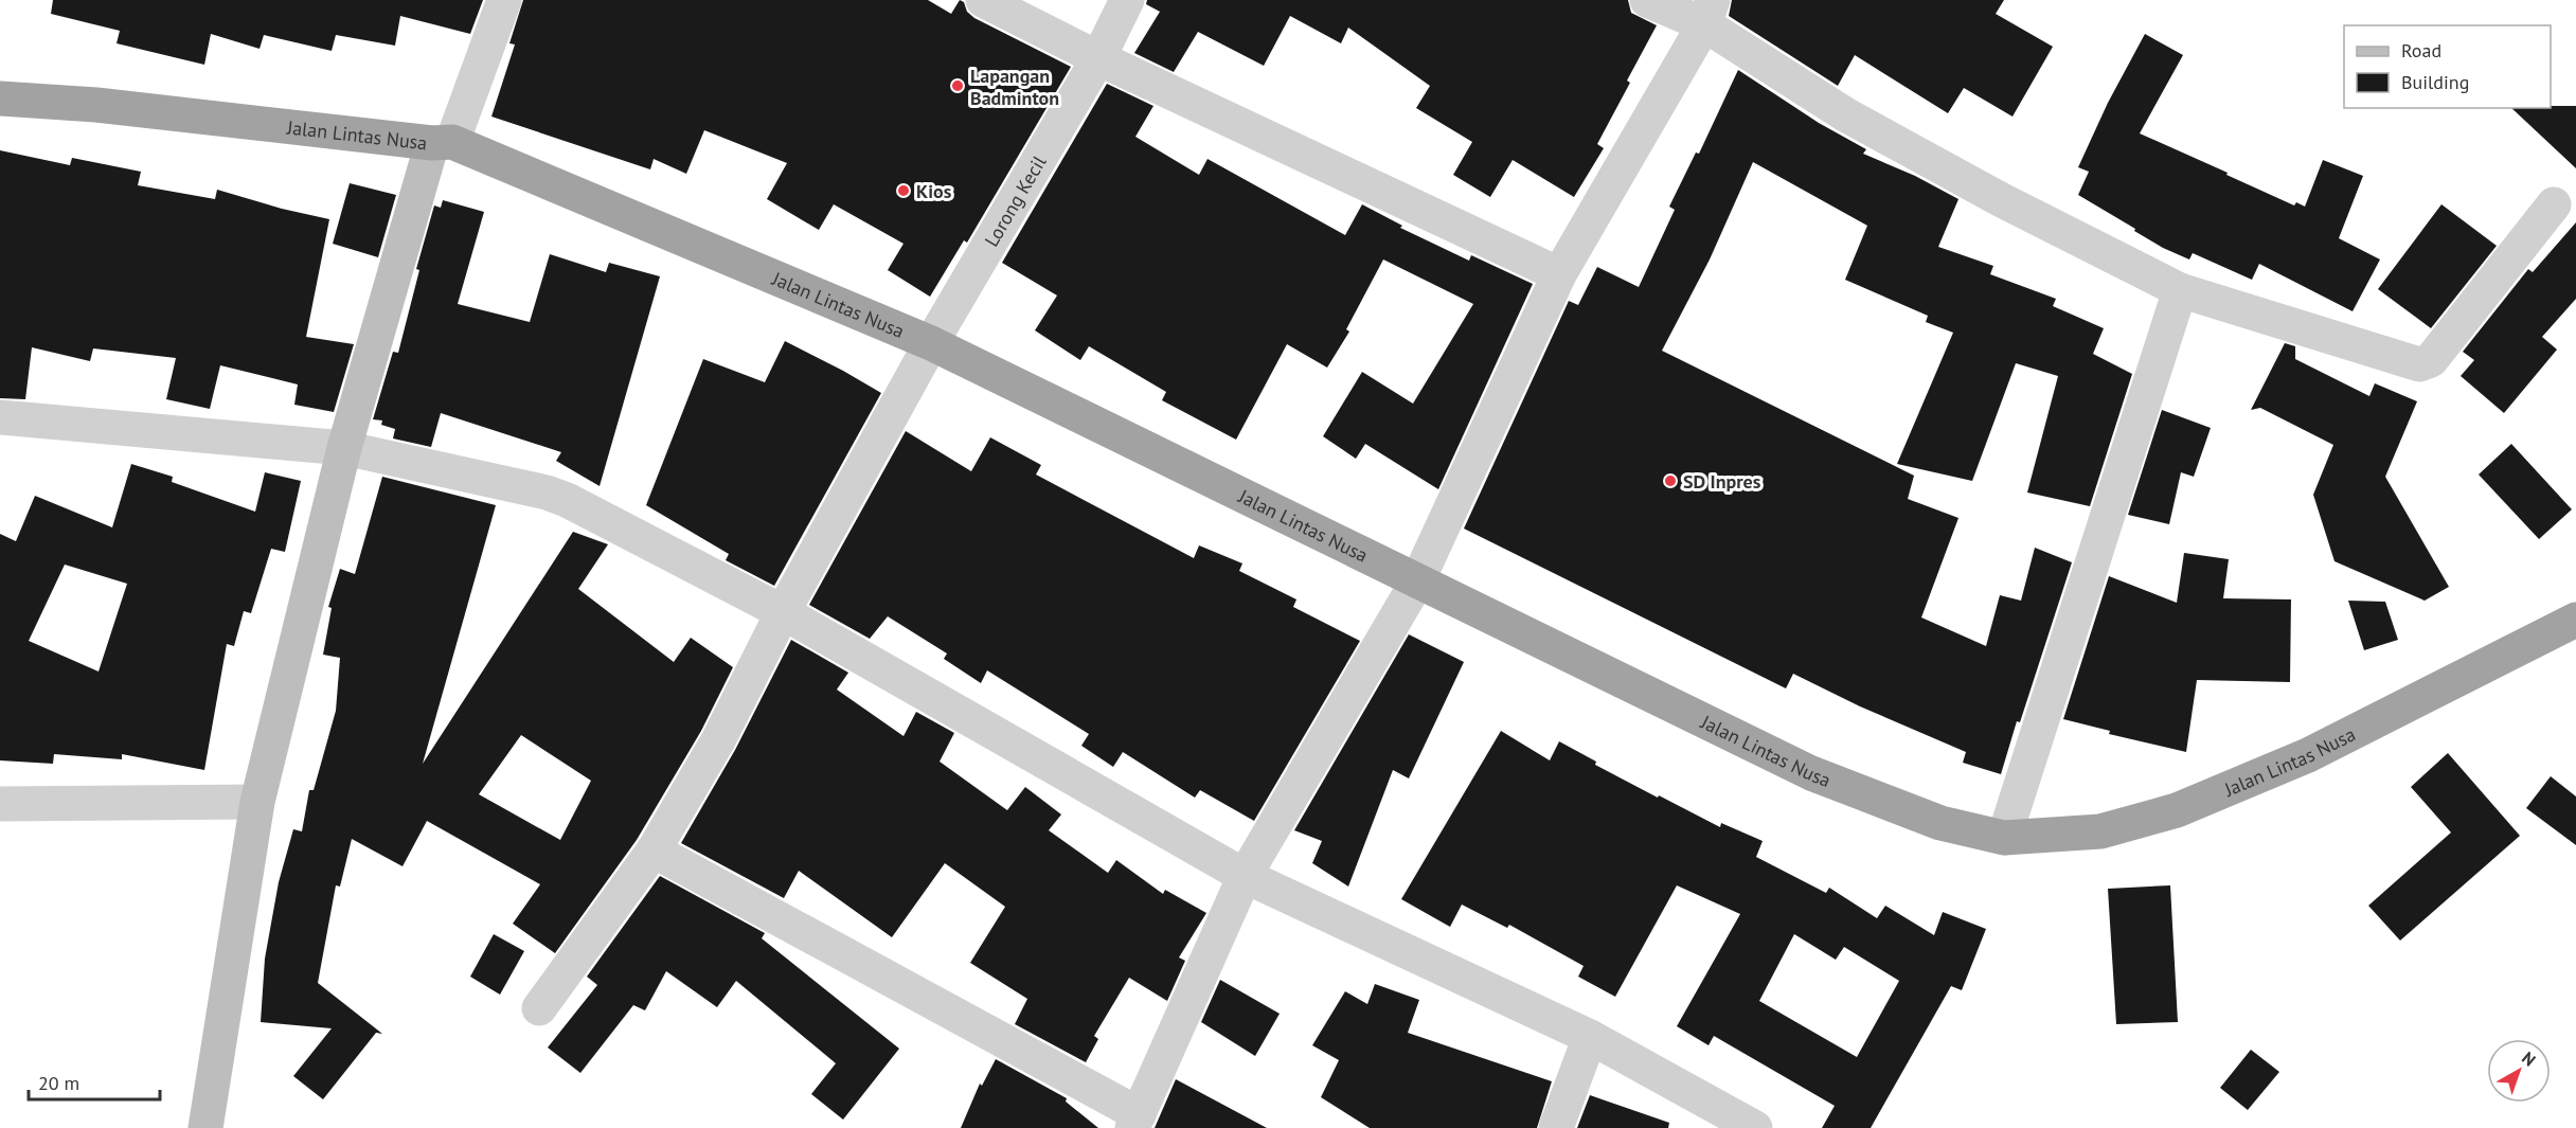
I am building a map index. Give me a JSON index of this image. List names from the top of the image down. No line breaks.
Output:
{"streets":{"highway":["Jalan Lintas Nusa"],"street":["Lorong Kecil"]},"crossings":[["Jalan Lintas Nusa","Lorong Kecil"]],"places":["Lapangan Badminton","Kios","SD Inpres"],"legend":["Road","Building"],"scale_bar":"20 m","north":"top right"}
